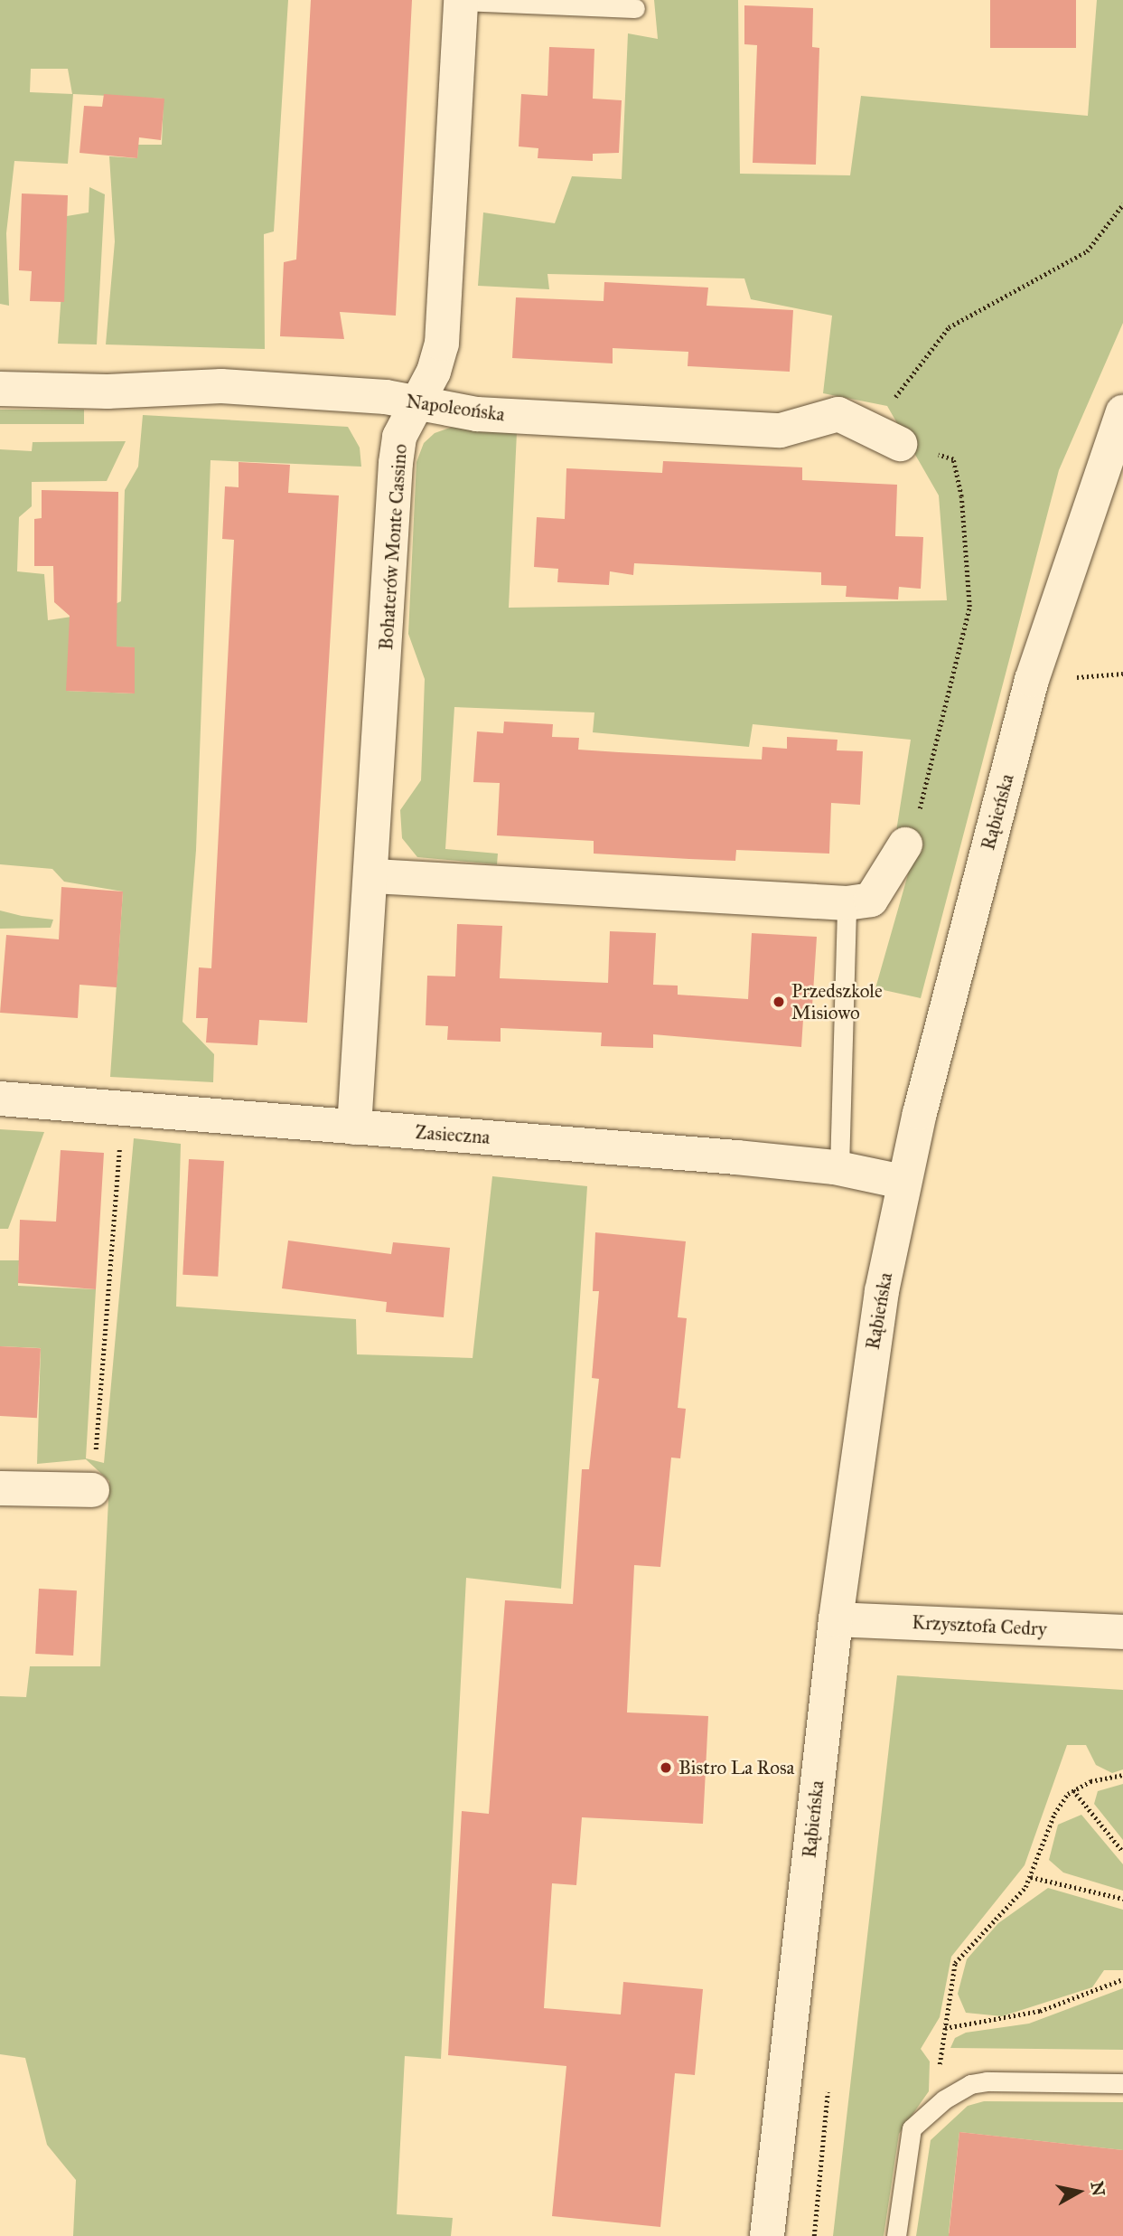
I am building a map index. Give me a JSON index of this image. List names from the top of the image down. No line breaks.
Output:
{"streets":{"street":["Napoleońska","Bohaterów Monte Cassino","Rąbieńska","Zasieczna","Krzysztofa Cedry"]},"crossings":[["Napoleońska","Bohaterów Monte Cassino"],["Bohaterów Monte Cassino","Zasieczna"],["Rąbieńska","Zasieczna"],["Rąbieńska","Krzysztofa Cedry"]],"places":["Przedszkole Misiowo","Bistro La Rosa"],"north":"right"}
